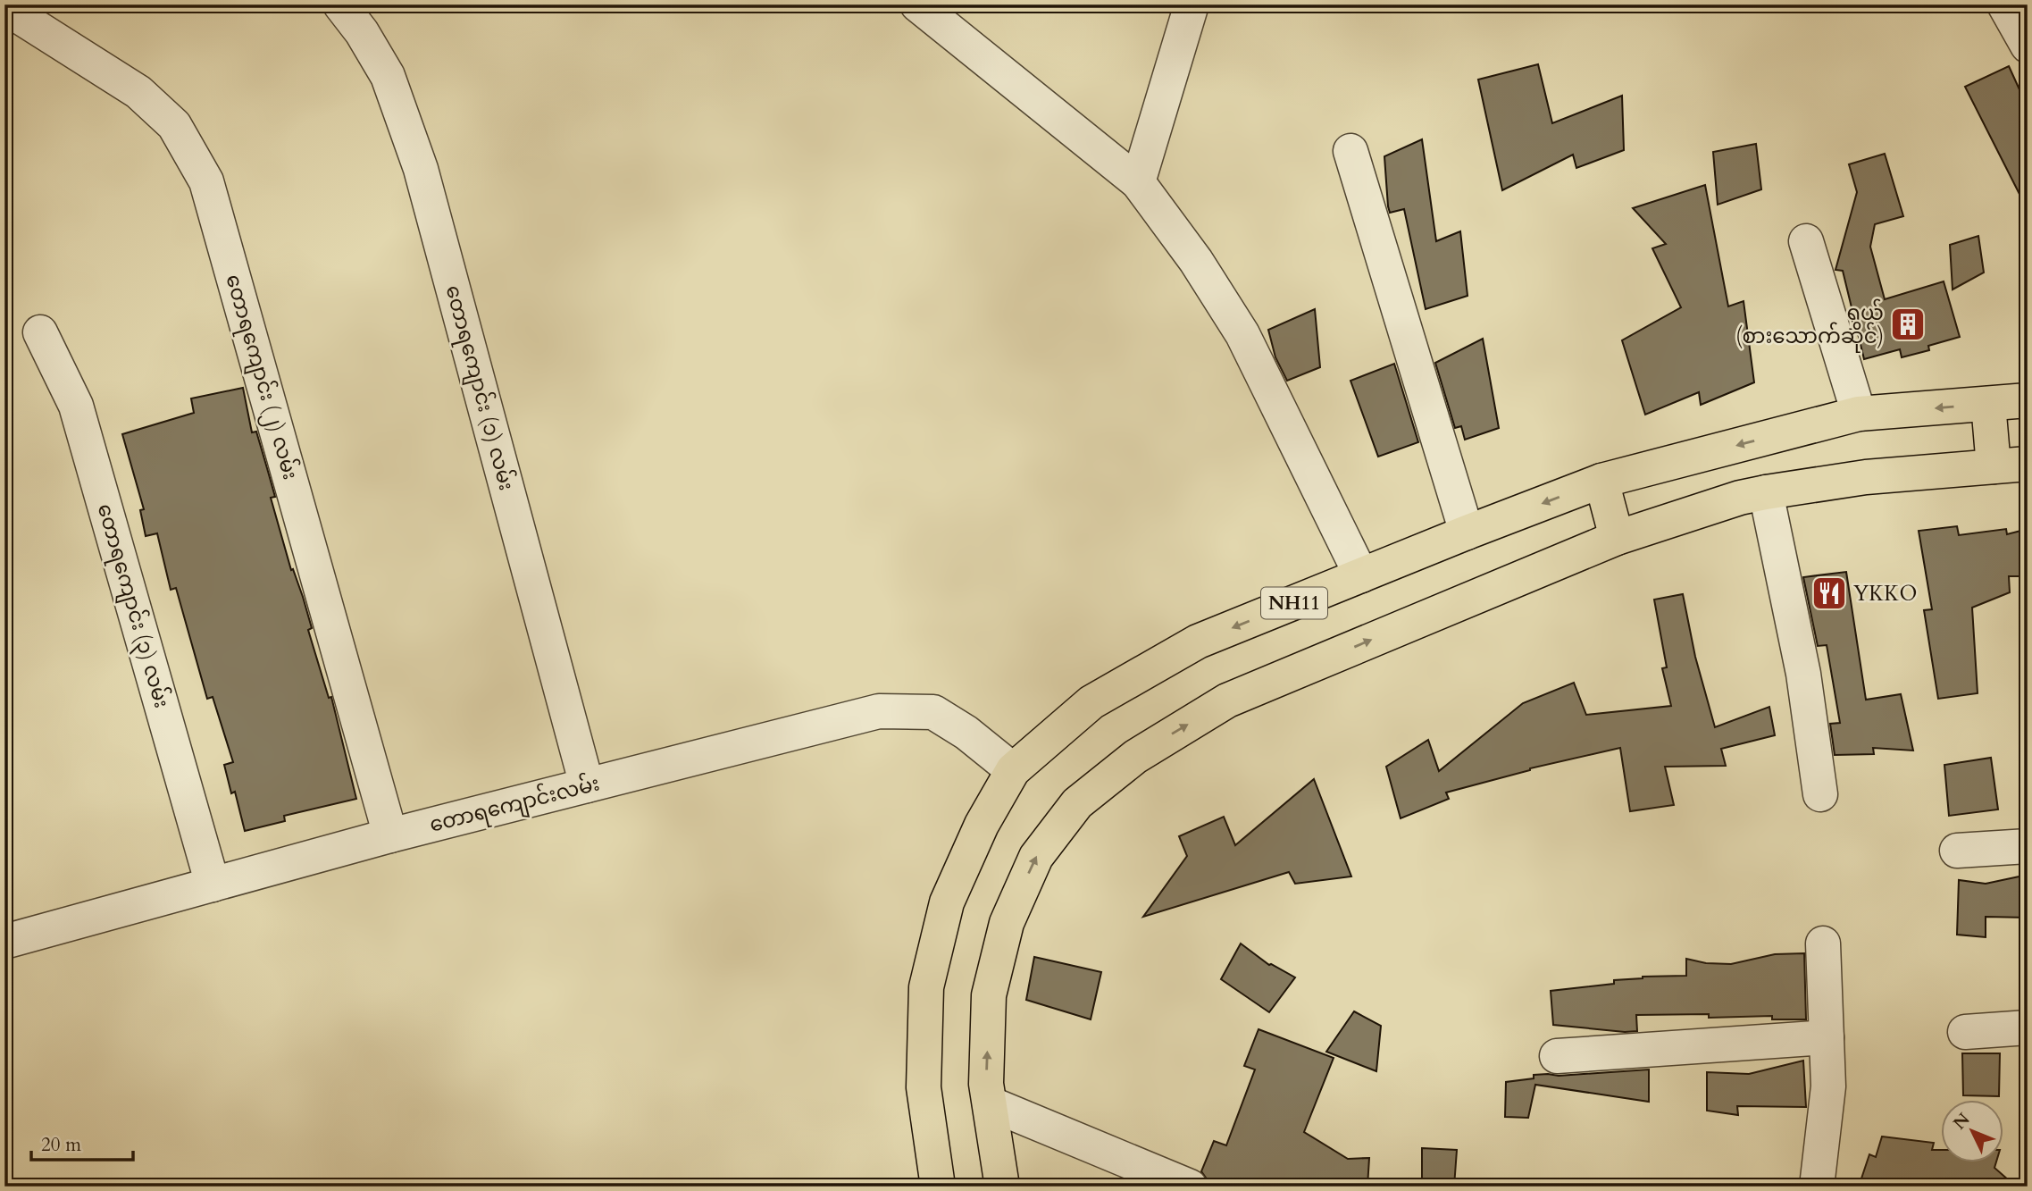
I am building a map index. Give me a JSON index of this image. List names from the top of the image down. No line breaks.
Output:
{"streets":{"main road":["NH11"],"street":["တောရကျောင်း (၂) လမ်း","တောရကျောင်း (၁) လမ်း","တောရကျောင်း (၃) လမ်း","တောရကျောင်းလမ်း"]},"crossings":[["တောရကျောင်း (၂) လမ်း","တောရကျောင်းလမ်း"],["တောရကျောင်း (၁) လမ်း","တောရကျောင်းလမ်း"],["NH11","တောရကျောင်းလမ်း"],["တောရကျောင်း (၃) လမ်း","တောရကျောင်းလမ်း"]],"places":{"building":["ရှယ် (စားသောက်ဆိုင်)"],"restaurant":["YKKO"]},"scale_bar":"20 m","north":"top left"}
